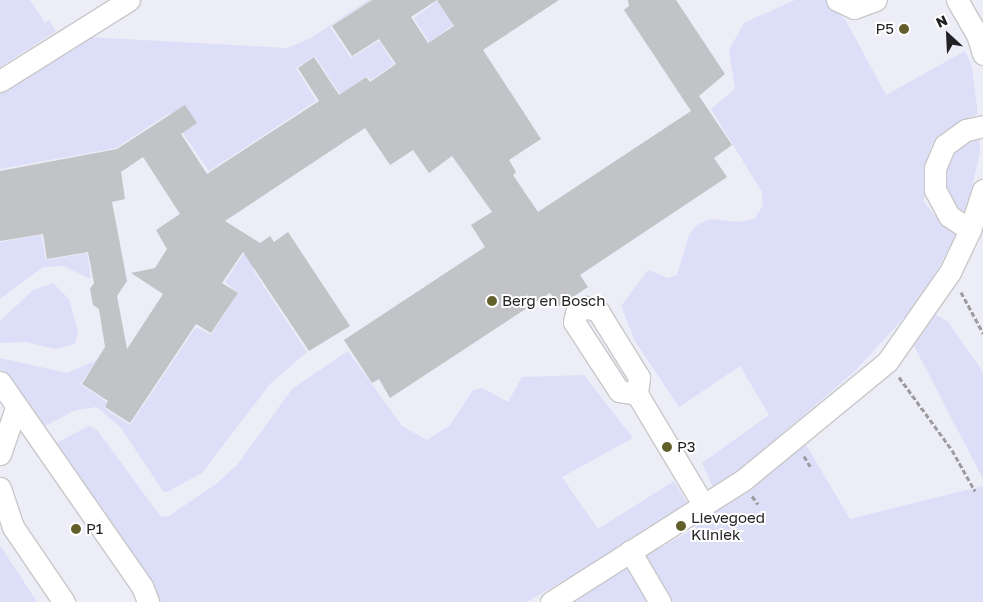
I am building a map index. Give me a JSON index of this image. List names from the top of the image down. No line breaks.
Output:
{"places":["P5","Berg en Bosch","P3","Lievegoed Kliniek","P1"],"north":"top left"}
